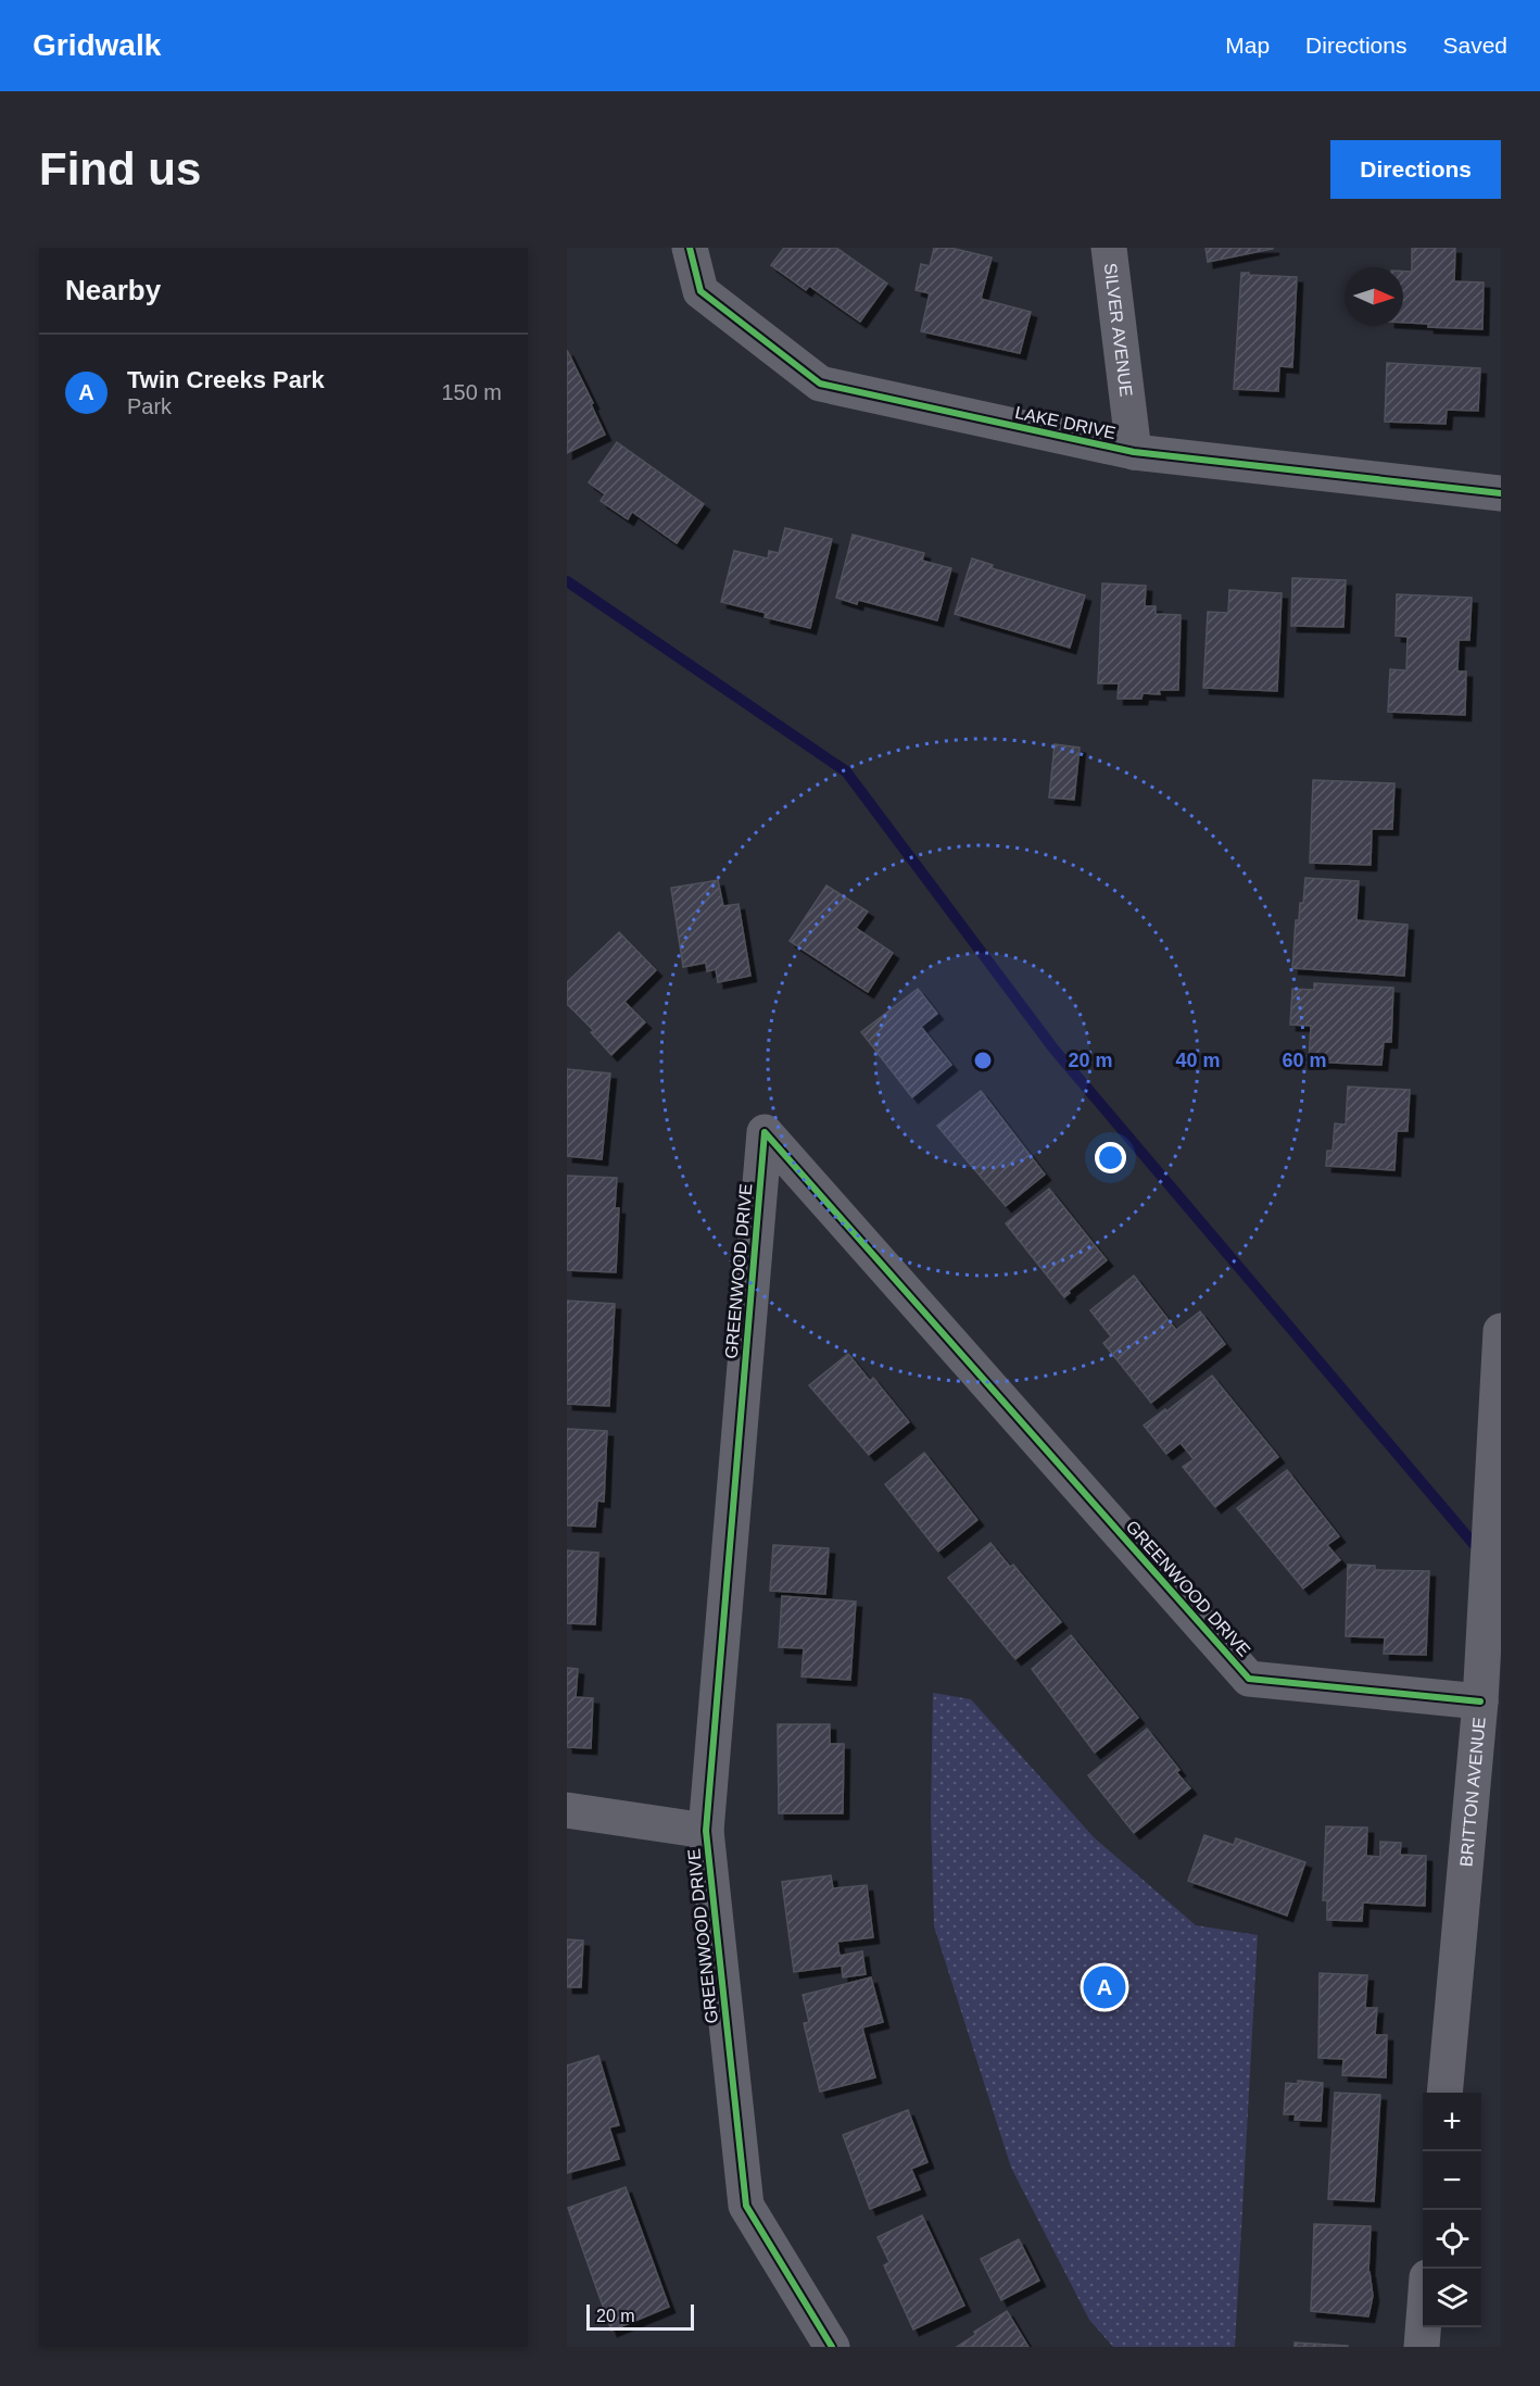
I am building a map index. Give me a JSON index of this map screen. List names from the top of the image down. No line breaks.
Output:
{"streets":{"street":["SILVER AVENUE","LAKE DRIVE","GREENWOOD DRIVE","BRITTON AVENUE"]},"crossings":[["SILVER AVENUE","LAKE DRIVE"],["GREENWOOD DRIVE","BRITTON AVENUE"]],"scale_bar":"20 m","north":"right","page":{"header":"Gridwalk","nav":["Map","Directions","Saved"],"buttons":"Directions","title":"Find us","heading":"Nearby","list":[{"mark":"A","name":"Twin Creeks Park","note":"Park","value":"150 m"}],"pins":"A","map_buttons":["+","−"],"scale":"20 m"},"rings":["20 m","40 m","60 m"]}
